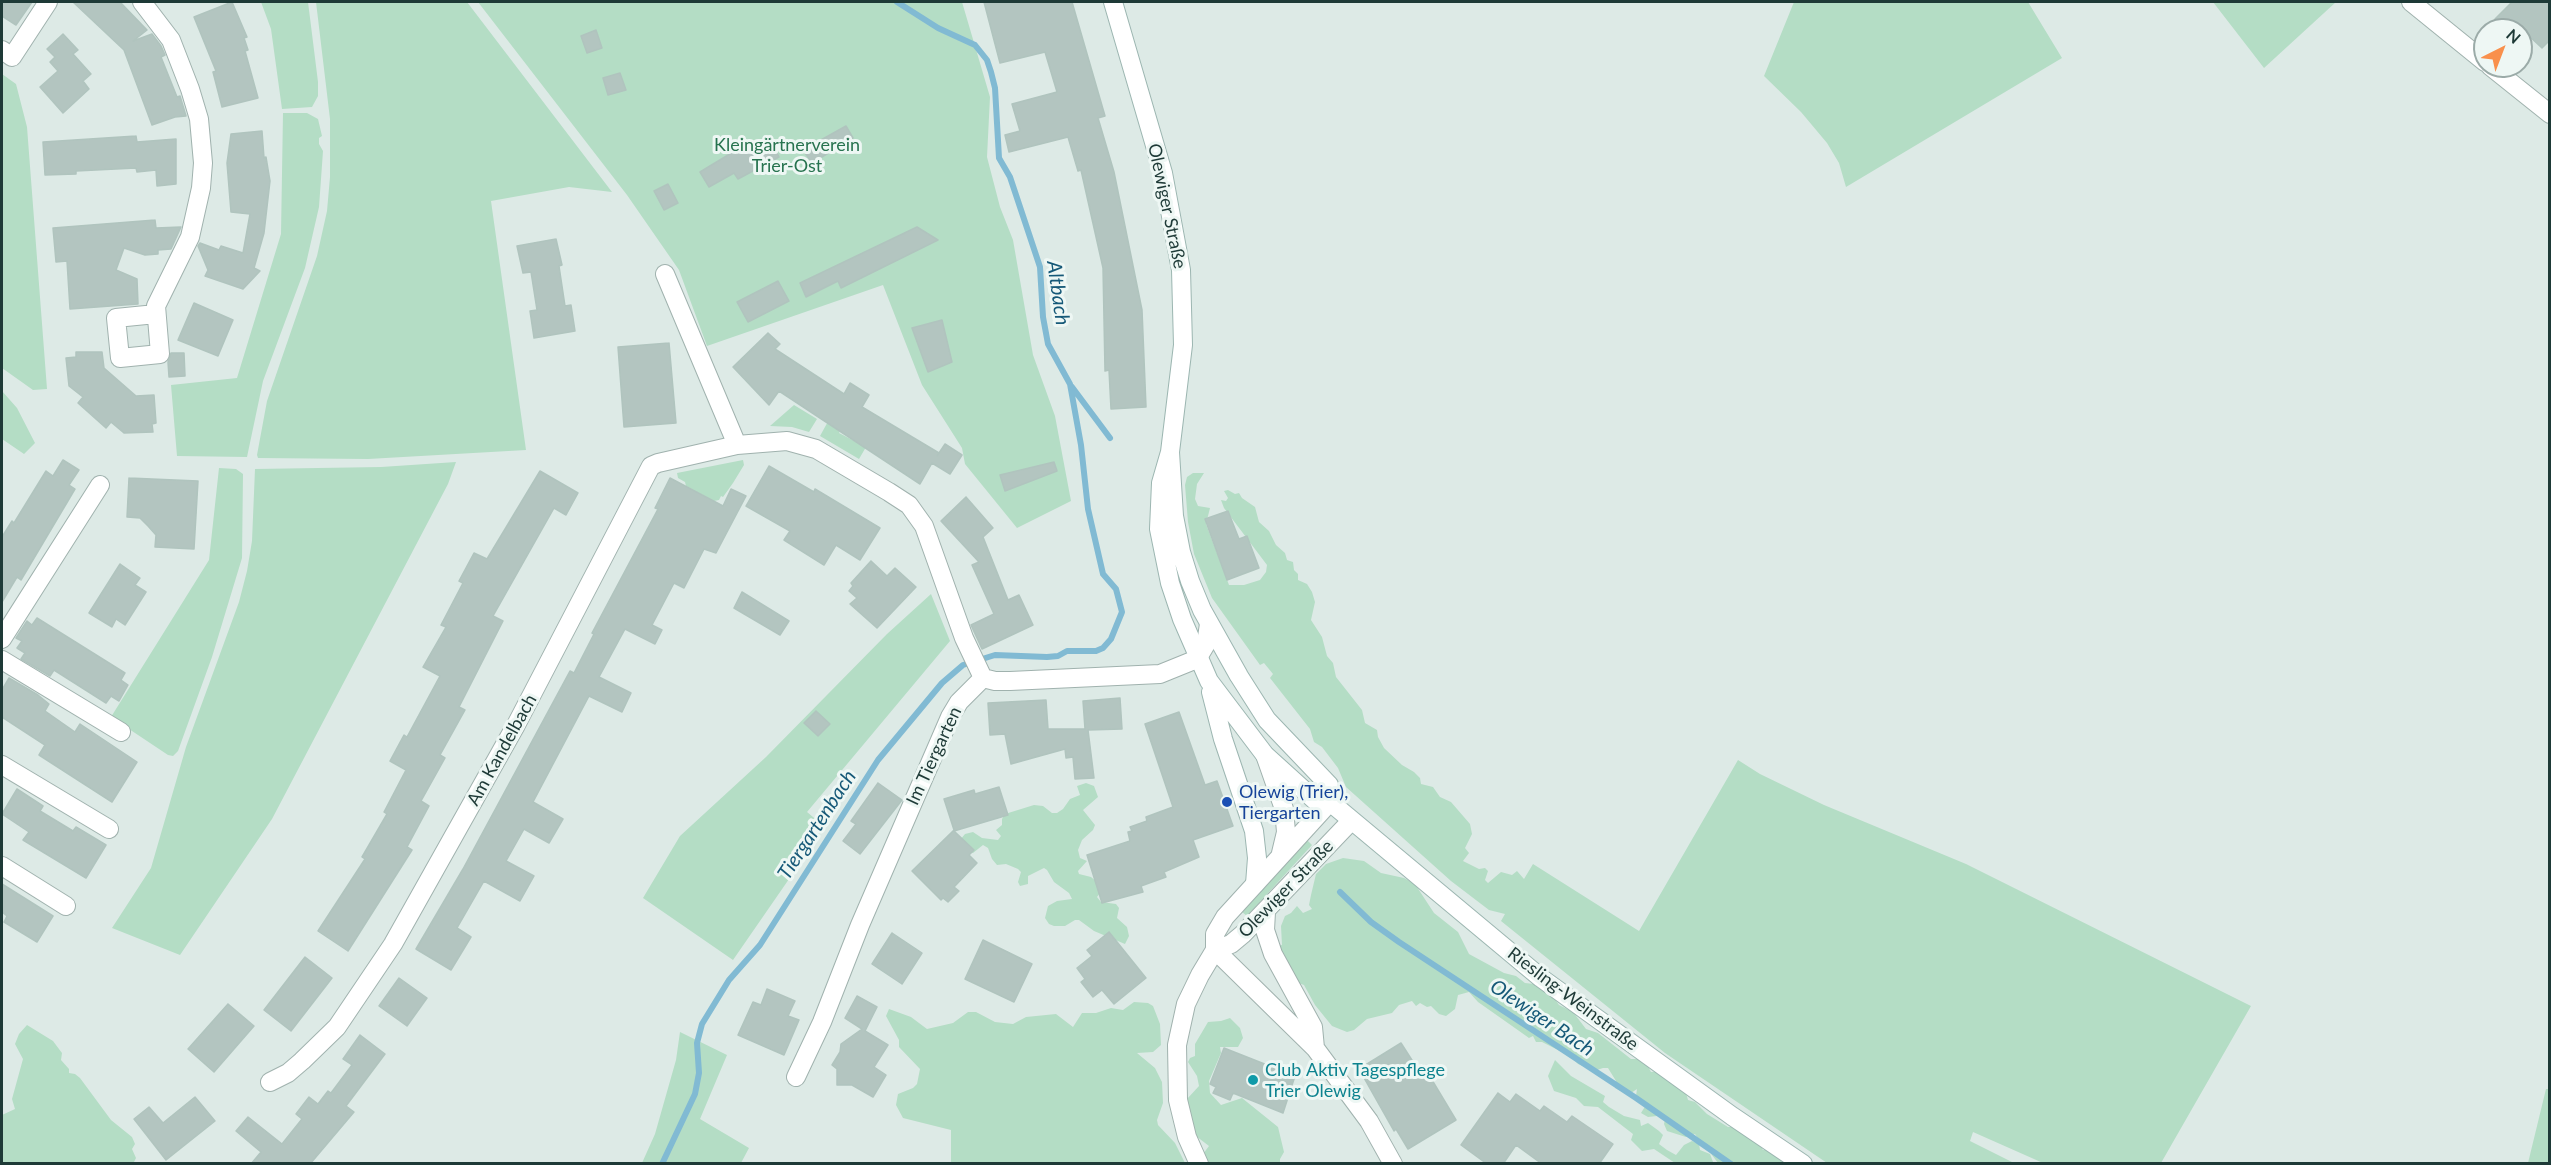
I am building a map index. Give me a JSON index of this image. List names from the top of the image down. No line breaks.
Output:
{"streets":{"street":["Olewiger Straße","Am Kandelbach","Im Tiergarten","Riesling-Weinstraße"]},"crossings":[["Olewiger Straße","Riesling-Weinstraße"],["Am Kandelbach","Im Tiergarten"]],"water":["Altbach","Tiergartenbach","Olewiger Bach"],"parks":["Kleingärtnerverein Trier-Ost"],"places":["Olewig (Trier), Tiergarten","Club Aktiv Tagespflege Trier Olewig"],"north":"top right"}
